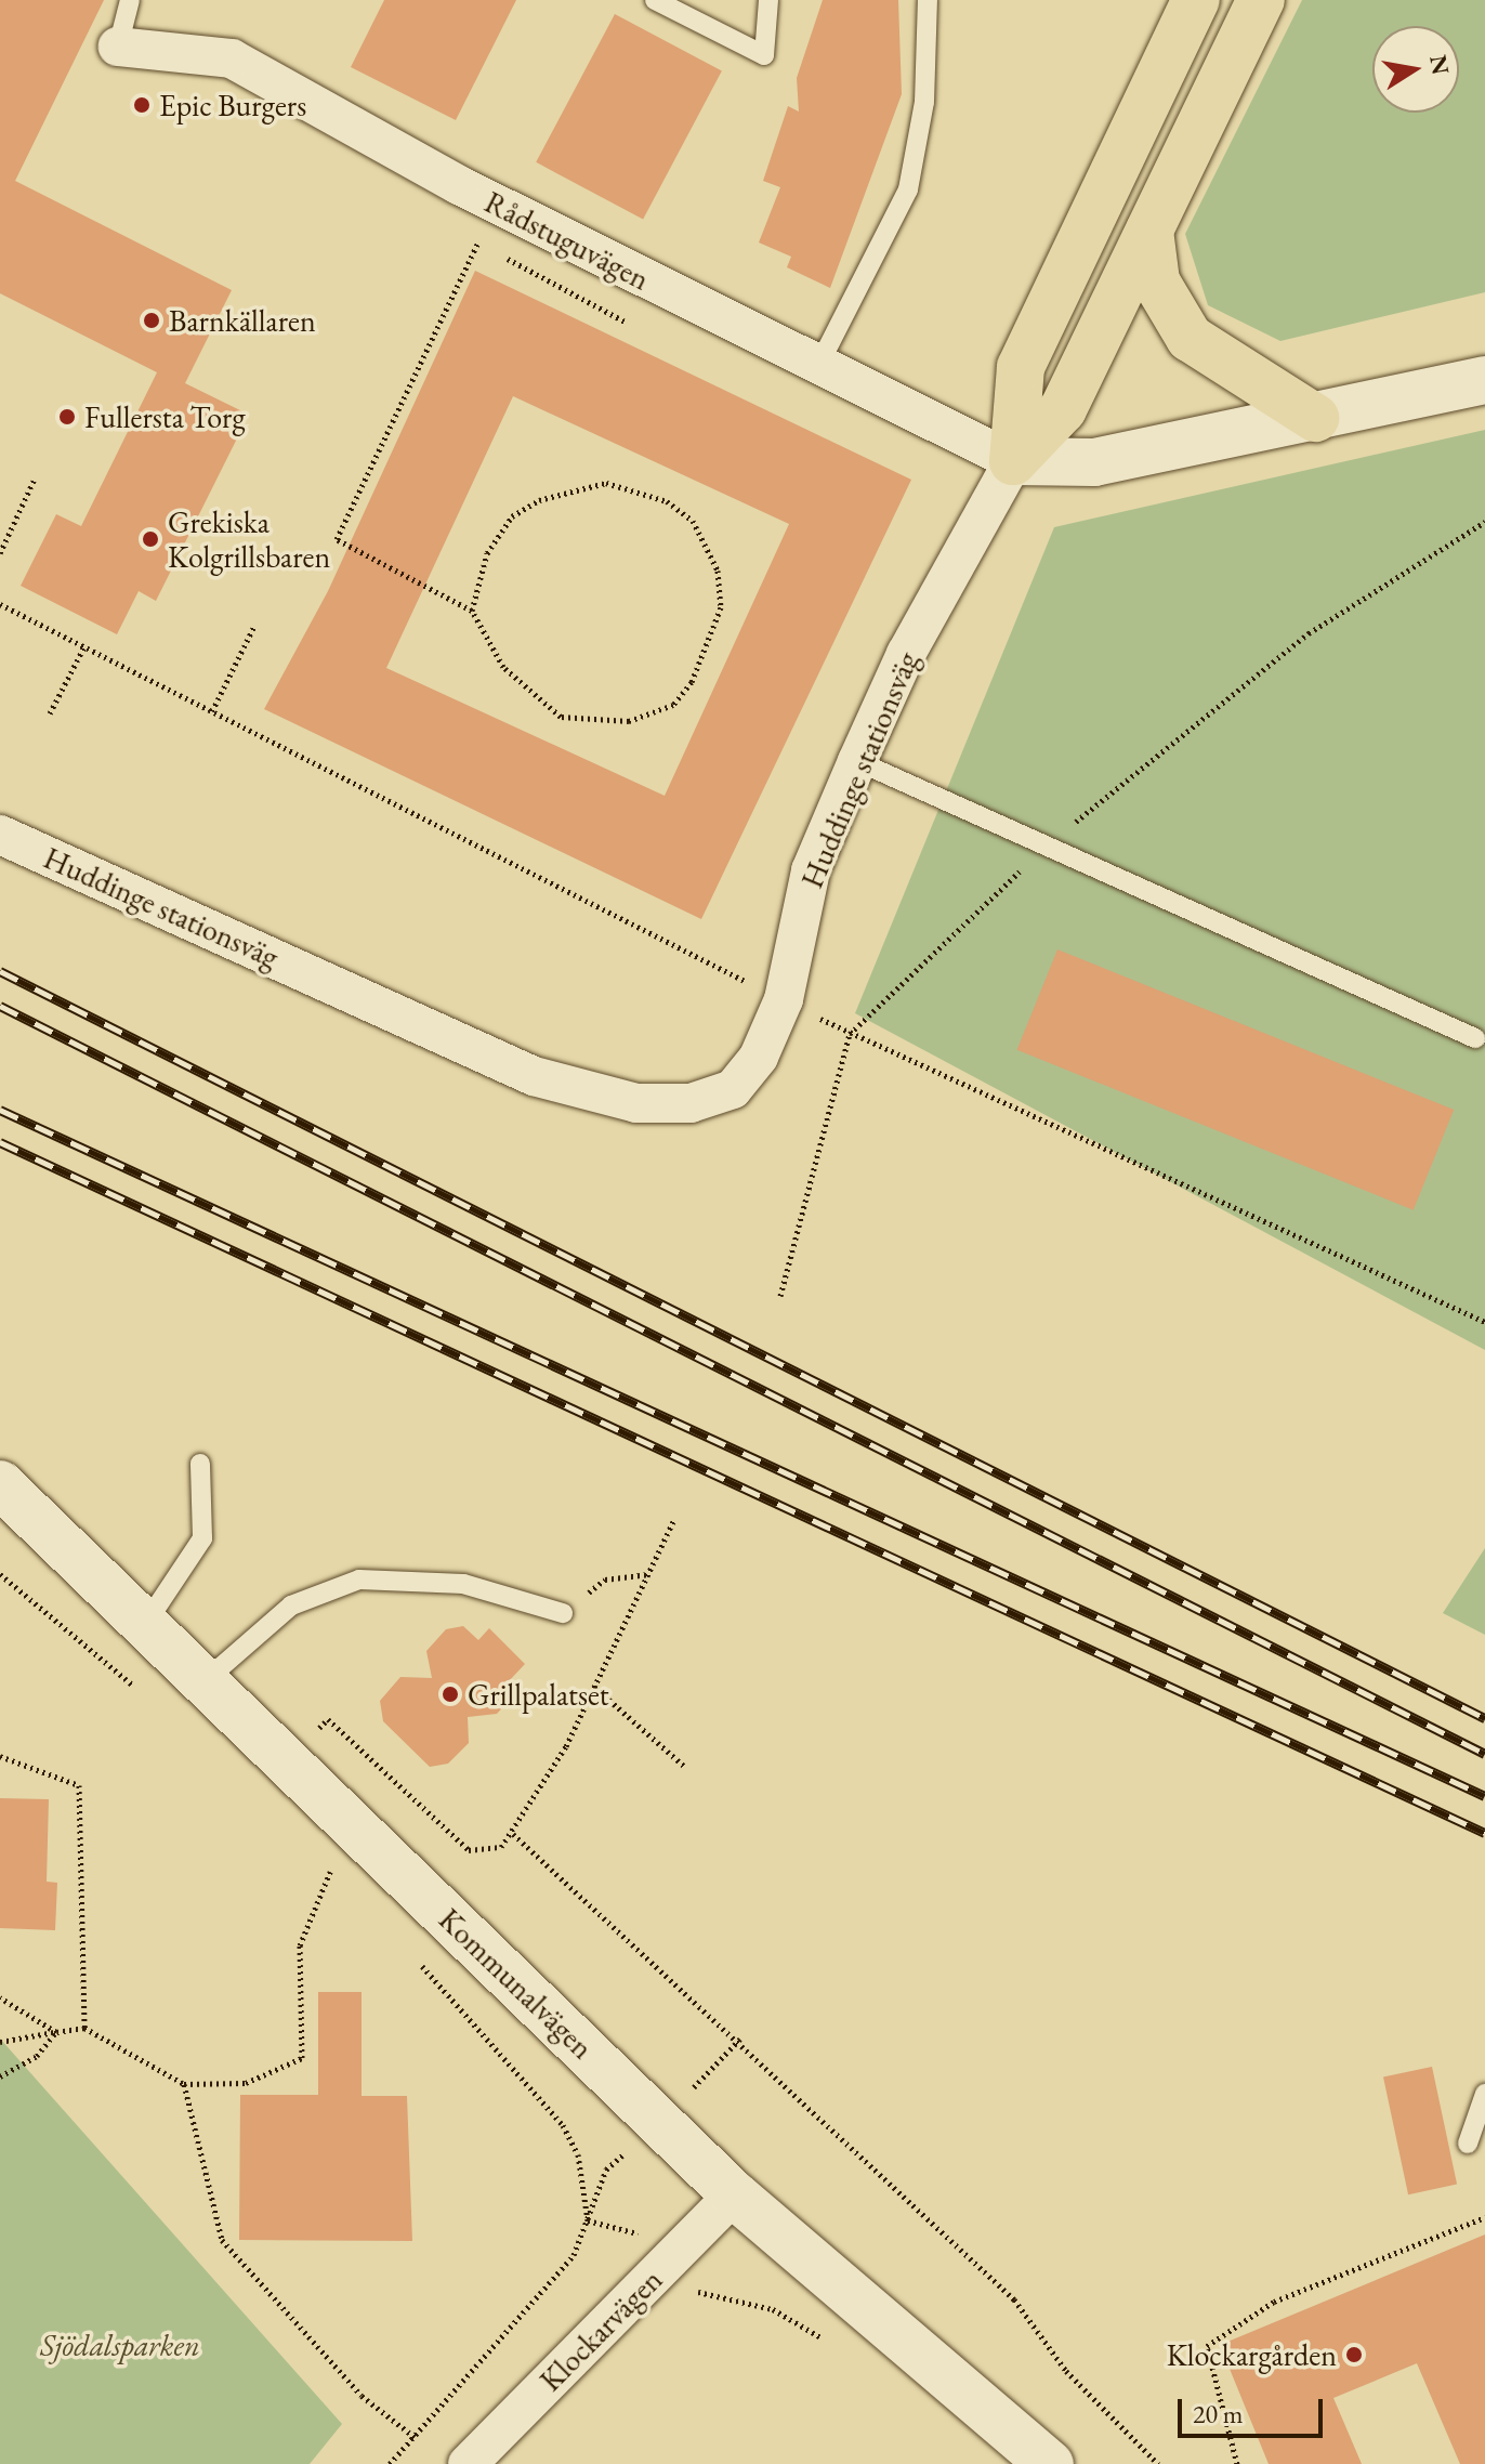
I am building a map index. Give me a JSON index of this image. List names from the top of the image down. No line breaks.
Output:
{"streets":{"street":["Rådstuguvägen","Huddinge stationsväg","Kommunalvägen","Klockarvägen"]},"crossings":[["Rådstuguvägen","Huddinge stationsväg"],["Kommunalvägen","Klockarvägen"]],"parks":["Sjödalsparken"],"places":["Epic Burgers","Barnkällaren","Fullersta Torg","Grekiska Kolgrillsbaren","Grillpalatset","Klockargården"],"scale_bar":"20 m","north":"right"}
